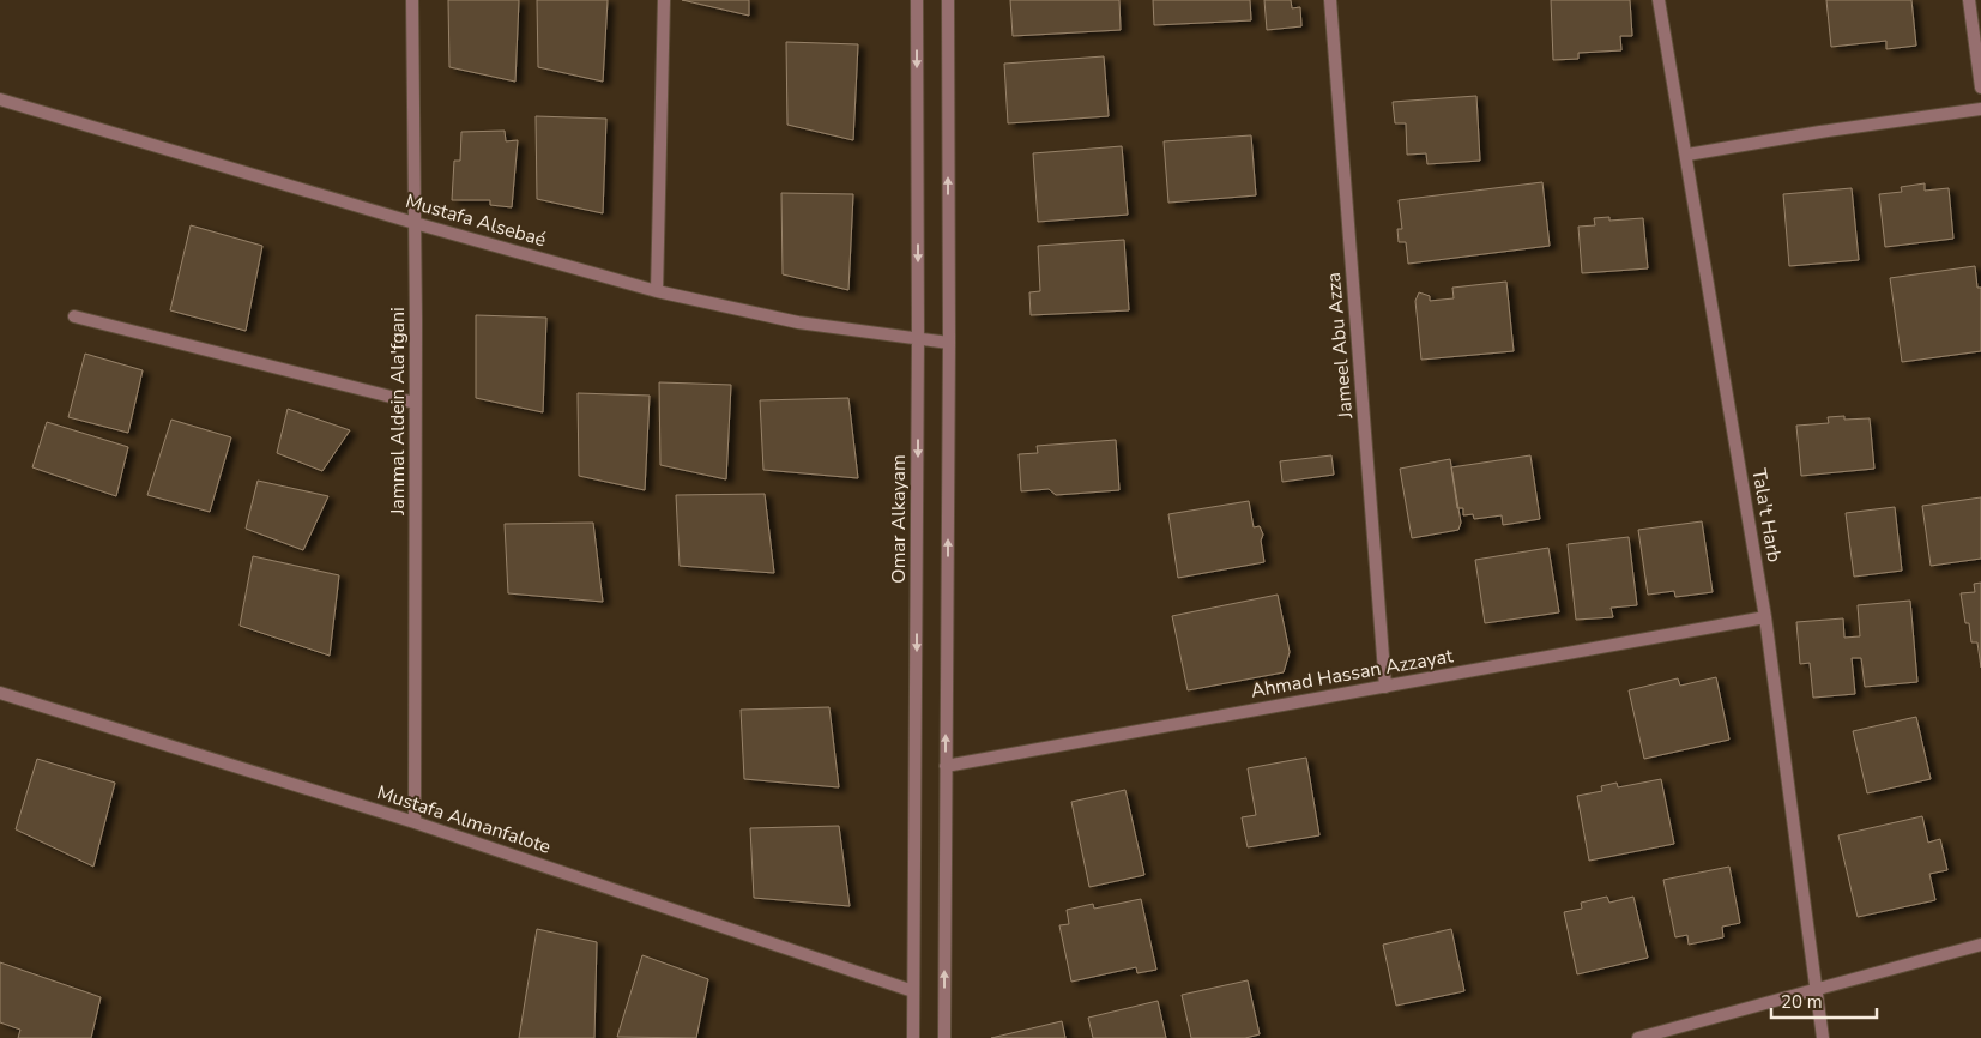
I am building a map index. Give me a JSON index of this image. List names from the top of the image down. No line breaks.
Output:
{"streets":{"street":["Mustafa Alsebaé","Jameel Abu Azza","Jammal Aldein Ala'fgani","Tala't Harb","Omar Alkayam","Ahmad Hassan Azzayat","Mustafa Almanfalote"]},"crossings":[["Mustafa Alsebaé","Jammal Aldein Ala'fgani"],["Mustafa Alsebaé","Omar Alkayam"],["Jameel Abu Azza","Ahmad Hassan Azzayat"],["Jammal Aldein Ala'fgani","Mustafa Almanfalote"],["Tala't Harb","Ahmad Hassan Azzayat"],["Omar Alkayam","Mustafa Almanfalote"]],"scale_bar":"20 m"}
